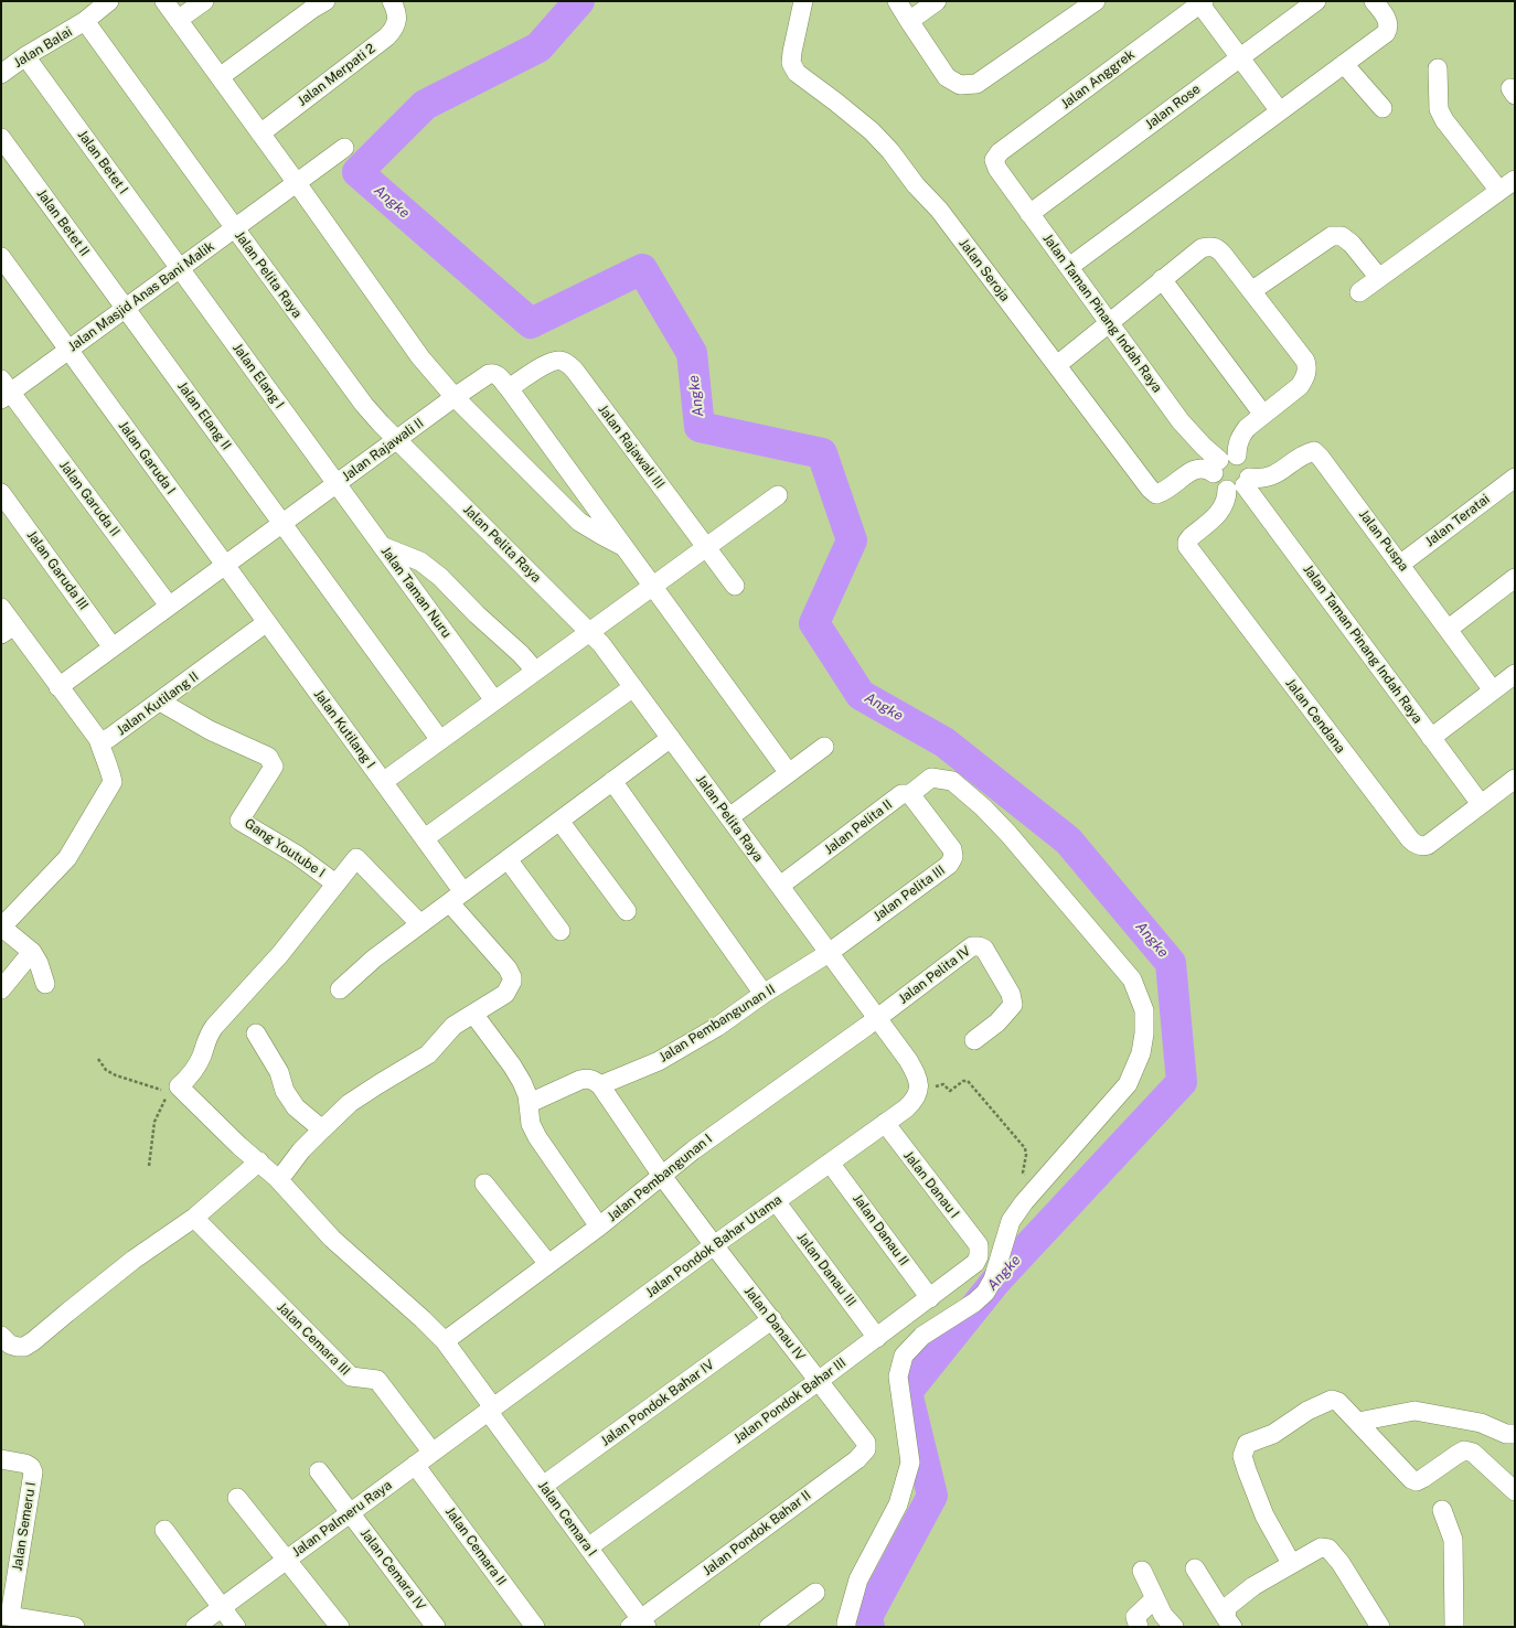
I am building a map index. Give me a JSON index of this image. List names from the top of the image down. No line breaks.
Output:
{"streets":{"street":["Jalan Balai","Jalan Merpati 2","Jalan Anggrek","Jalan Rose","Jalan Betet I","Jalan Betet II","Jalan Seroja","Jalan Pelita Raya","Jalan Masjid Anas Bani Malik","Jalan Taman Pinang Indah Raya","Jalan Elang I","Jalan Elang II","Jalan Rajawali III","Jalan Rajawali II","Jalan Garuda I","Jalan Garuda II","Jalan Teratai","Jalan Puspa","Jalan Garuda III","Jalan Taman Nuru","Jalan Kutilang II","Jalan Cendana","Jalan Kutilang I","Jalan Pelita II","Gang Youtube I","Jalan Pelita III","Jalan Pelita IV","Jalan Pembangunan II","Jalan Pembangunan I","Jalan Danau I","Jalan Danau II","Jalan Pondok Bahar Utama","Jalan Danau III","Jalan Danau IV","Jalan Cemara III","Jalan Pondok Bahar III","Jalan Pondok Bahar IV","Jalan Palmeru Raya","Jalan Cemara I","Jalan Semeru I","Jalan Pondok Bahar II","Jalan Cemara II","Jalan Cemara IV"]},"crossings":[["Jalan Balai","Jalan Betet I"],["Jalan Balai","Jalan Pelita Raya"],["Jalan Anggrek","Jalan Taman Pinang Indah Raya"],["Jalan Rose","Jalan Taman Pinang Indah Raya"],["Jalan Betet I","Jalan Masjid Anas Bani Malik"],["Jalan Betet I","Jalan Elang I"],["Jalan Betet II","Jalan Masjid Anas Bani Malik"],["Jalan Betet II","Jalan Elang II"],["Jalan Seroja","Jalan Taman Pinang Indah Raya"],["Jalan Seroja","Jalan Puspa"],["Jalan Seroja","Jalan Cendana"],["Jalan Pelita Raya","Jalan Masjid Anas Bani Malik"],["Jalan Pelita Raya","Jalan Rajawali II"],["Jalan Pelita Raya","Jalan Pelita II"],["Jalan Pelita Raya","Jalan Pelita III"],["Jalan Pelita Raya","Jalan Pelita IV"],["Jalan Pelita Raya","Jalan Pembangunan II"],["Jalan Pelita Raya","Jalan Pembangunan I"],["Jalan Pelita Raya","Jalan Pondok Bahar Utama"],["Jalan Masjid Anas Bani Malik","Jalan Elang I"],["Jalan Masjid Anas Bani Malik","Jalan Elang II"],["Jalan Masjid Anas Bani Malik","Jalan Garuda I"],["Jalan Masjid Anas Bani Malik","Jalan Garuda II"],["Jalan Taman Pinang Indah Raya","Jalan Puspa"],["Jalan Taman Pinang Indah Raya","Jalan Cendana"],["Jalan Elang I","Jalan Rajawali II"],["Jalan Elang I","Jalan Taman Nuru"],["Jalan Elang II","Jalan Rajawali II"],["Jalan Rajawali III","Jalan Rajawali II"],["Jalan Rajawali II","Jalan Garuda I"],["Jalan Rajawali II","Jalan Garuda II"],["Jalan Rajawali II","Jalan Garuda III"],["Jalan Rajawali II","Jalan Taman Nuru"],["Jalan Rajawali II","Jalan Kutilang I"],["Jalan Garuda I","Jalan Kutilang I"],["Jalan Teratai","Jalan Puspa"],["Jalan Puspa","Jalan Cendana"],["Jalan Kutilang II","Jalan Kutilang I"],["Jalan Kutilang II","Gang Youtube I"],["Jalan Pelita II","Jalan Pelita III"],["Gang Youtube I","Jalan Cemara I"],["Jalan Pelita III","Jalan Pembangunan II"],["Jalan Pelita IV","Jalan Pembangunan I"],["Jalan Pembangunan II","Jalan Danau IV"],["Jalan Pembangunan I","Jalan Danau IV"],["Jalan Pembangunan I","Jalan Cemara I"],["Jalan Danau I","Jalan Pondok Bahar Utama"],["Jalan Danau I","Jalan Pondok Bahar III"],["Jalan Danau II","Jalan Pondok Bahar Utama"],["Jalan Danau II","Jalan Pondok Bahar III"],["Jalan Pondok Bahar Utama","Jalan Danau III"],["Jalan Pondok Bahar Utama","Jalan Danau IV"],["Jalan Pondok Bahar Utama","Jalan Palmeru Raya"],["Jalan Pondok Bahar Utama","Jalan Cemara I"],["Jalan Danau III","Jalan Pondok Bahar III"],["Jalan Danau IV","Jalan Pondok Bahar III"],["Jalan Danau IV","Jalan Pondok Bahar IV"],["Jalan Danau IV","Jalan Pondok Bahar II"],["Jalan Cemara III","Jalan Palmeru Raya"],["Jalan Pondok Bahar III","Jalan Cemara I"],["Jalan Pondok Bahar IV","Jalan Cemara I"],["Jalan Palmeru Raya","Jalan Cemara I"],["Jalan Palmeru Raya","Jalan Cemara II"],["Jalan Palmeru Raya","Jalan Cemara IV"],["Jalan Cemara I","Jalan Pondok Bahar II"]],"water":["Angke"]}
